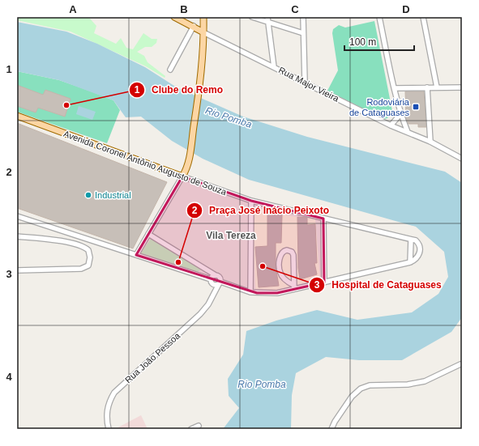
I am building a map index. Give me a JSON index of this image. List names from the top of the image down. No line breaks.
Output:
{"streets":{"main road":["Rua Major Vieira","Avenida Coronel Antônio Augusto de Souza"],"street":["Rua João Pessoa"]},"districts":["Vila Tereza"],"water":["Rio Pomba"],"places":{"other":["Clube do Remo","Industrial","Praça José Inácio Peixoto","Hospital de Cataguases"],"transit":["Rodoviária de Cataguases"]},"scale_bar":"100 m","grid":{"columns":["A","B","C","D"],"rows":["1","2","3","4"]}}
